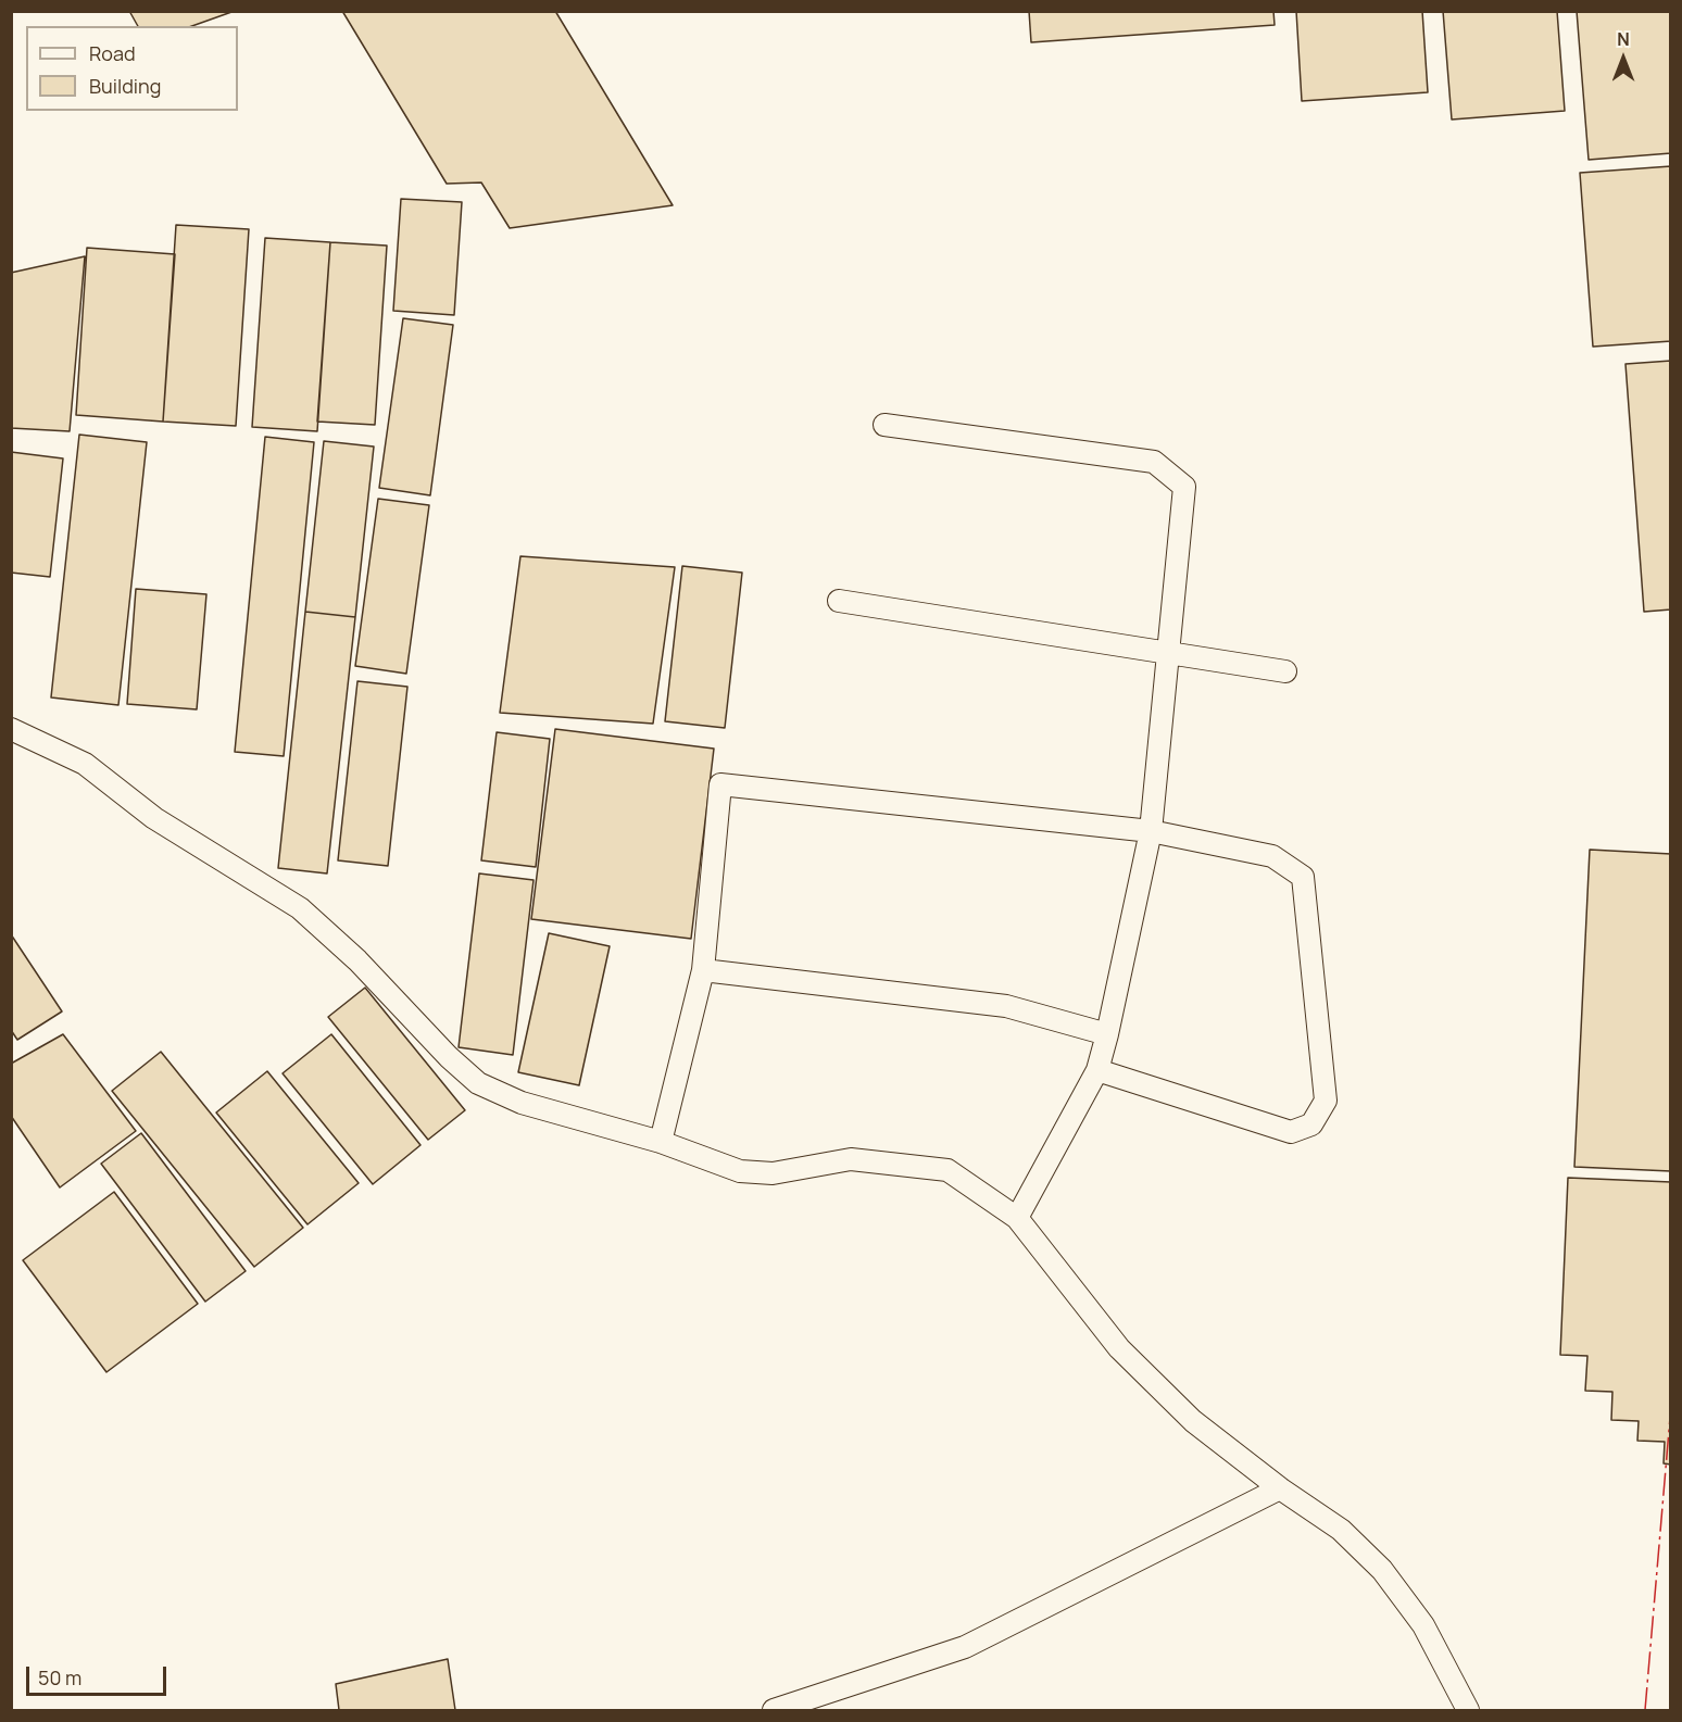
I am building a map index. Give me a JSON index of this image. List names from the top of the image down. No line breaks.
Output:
{"legend":["Road","Building"],"scale_bar":"50 m","north":"top"}
